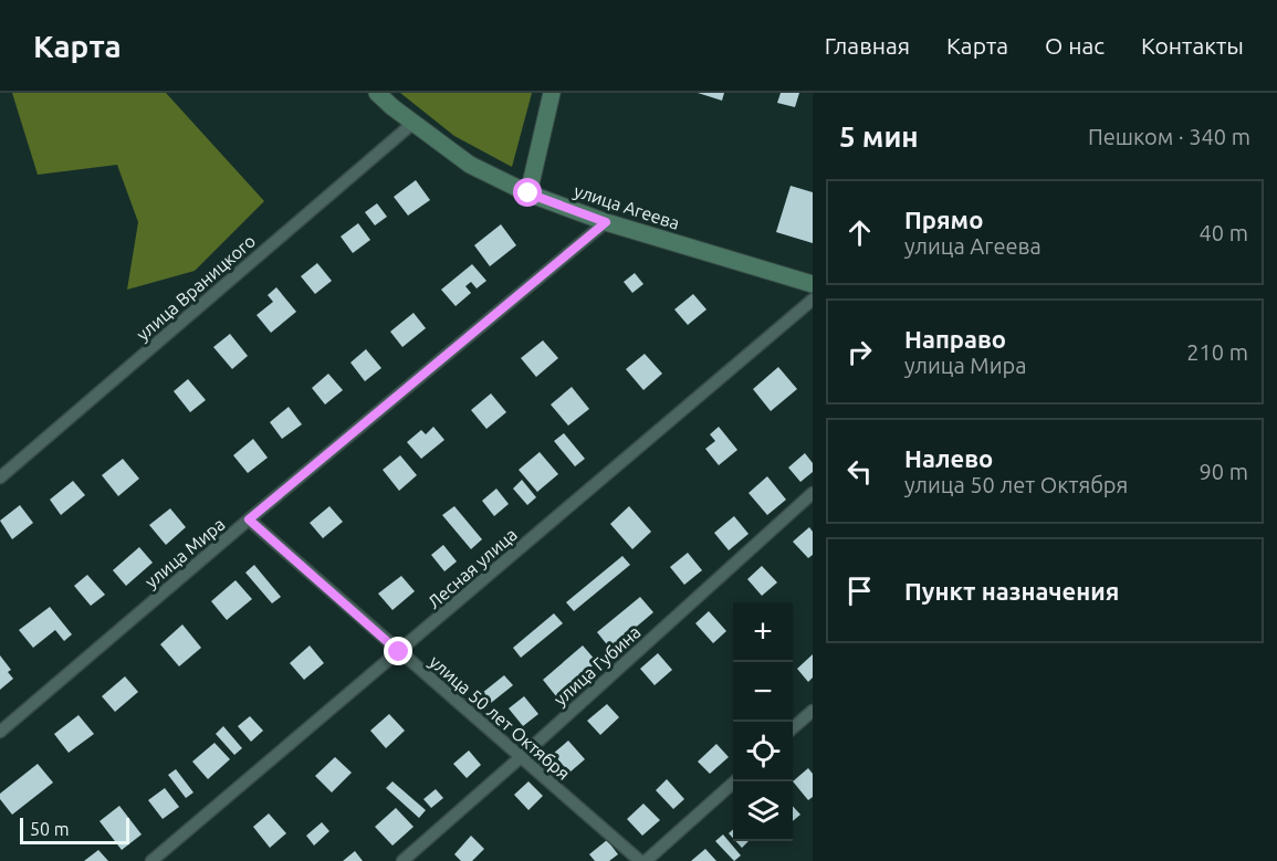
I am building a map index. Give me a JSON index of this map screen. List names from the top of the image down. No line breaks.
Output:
{"streets":{"street":["улица Агеева","улица Враницкого","улица Мира","Лесная улица","улица Губина","улица 50 лет Октября"]},"crossings":[["улица Агеева","улица Враницкого"],["улица Агеева","улица Мира"],["улица Мира","улица 50 лет Октября"],["Лесная улица","улица 50 лет Октября"],["улица Губина","улица 50 лет Октября"]],"scale_bar":"50 m","page":{"header":"Карта","nav":["Главная","Карта","О нас","Контакты"],"heading":["5 мин","Пешком · 340 m"],"list":[["Прямо","улица Агеева","40 m"],["Направо","улица Мира","210 m"],["Налево","улица 50 лет Октября","90 m"],"Пункт назначения"],"map_buttons":["+","−"],"scale":"50 m"}}
